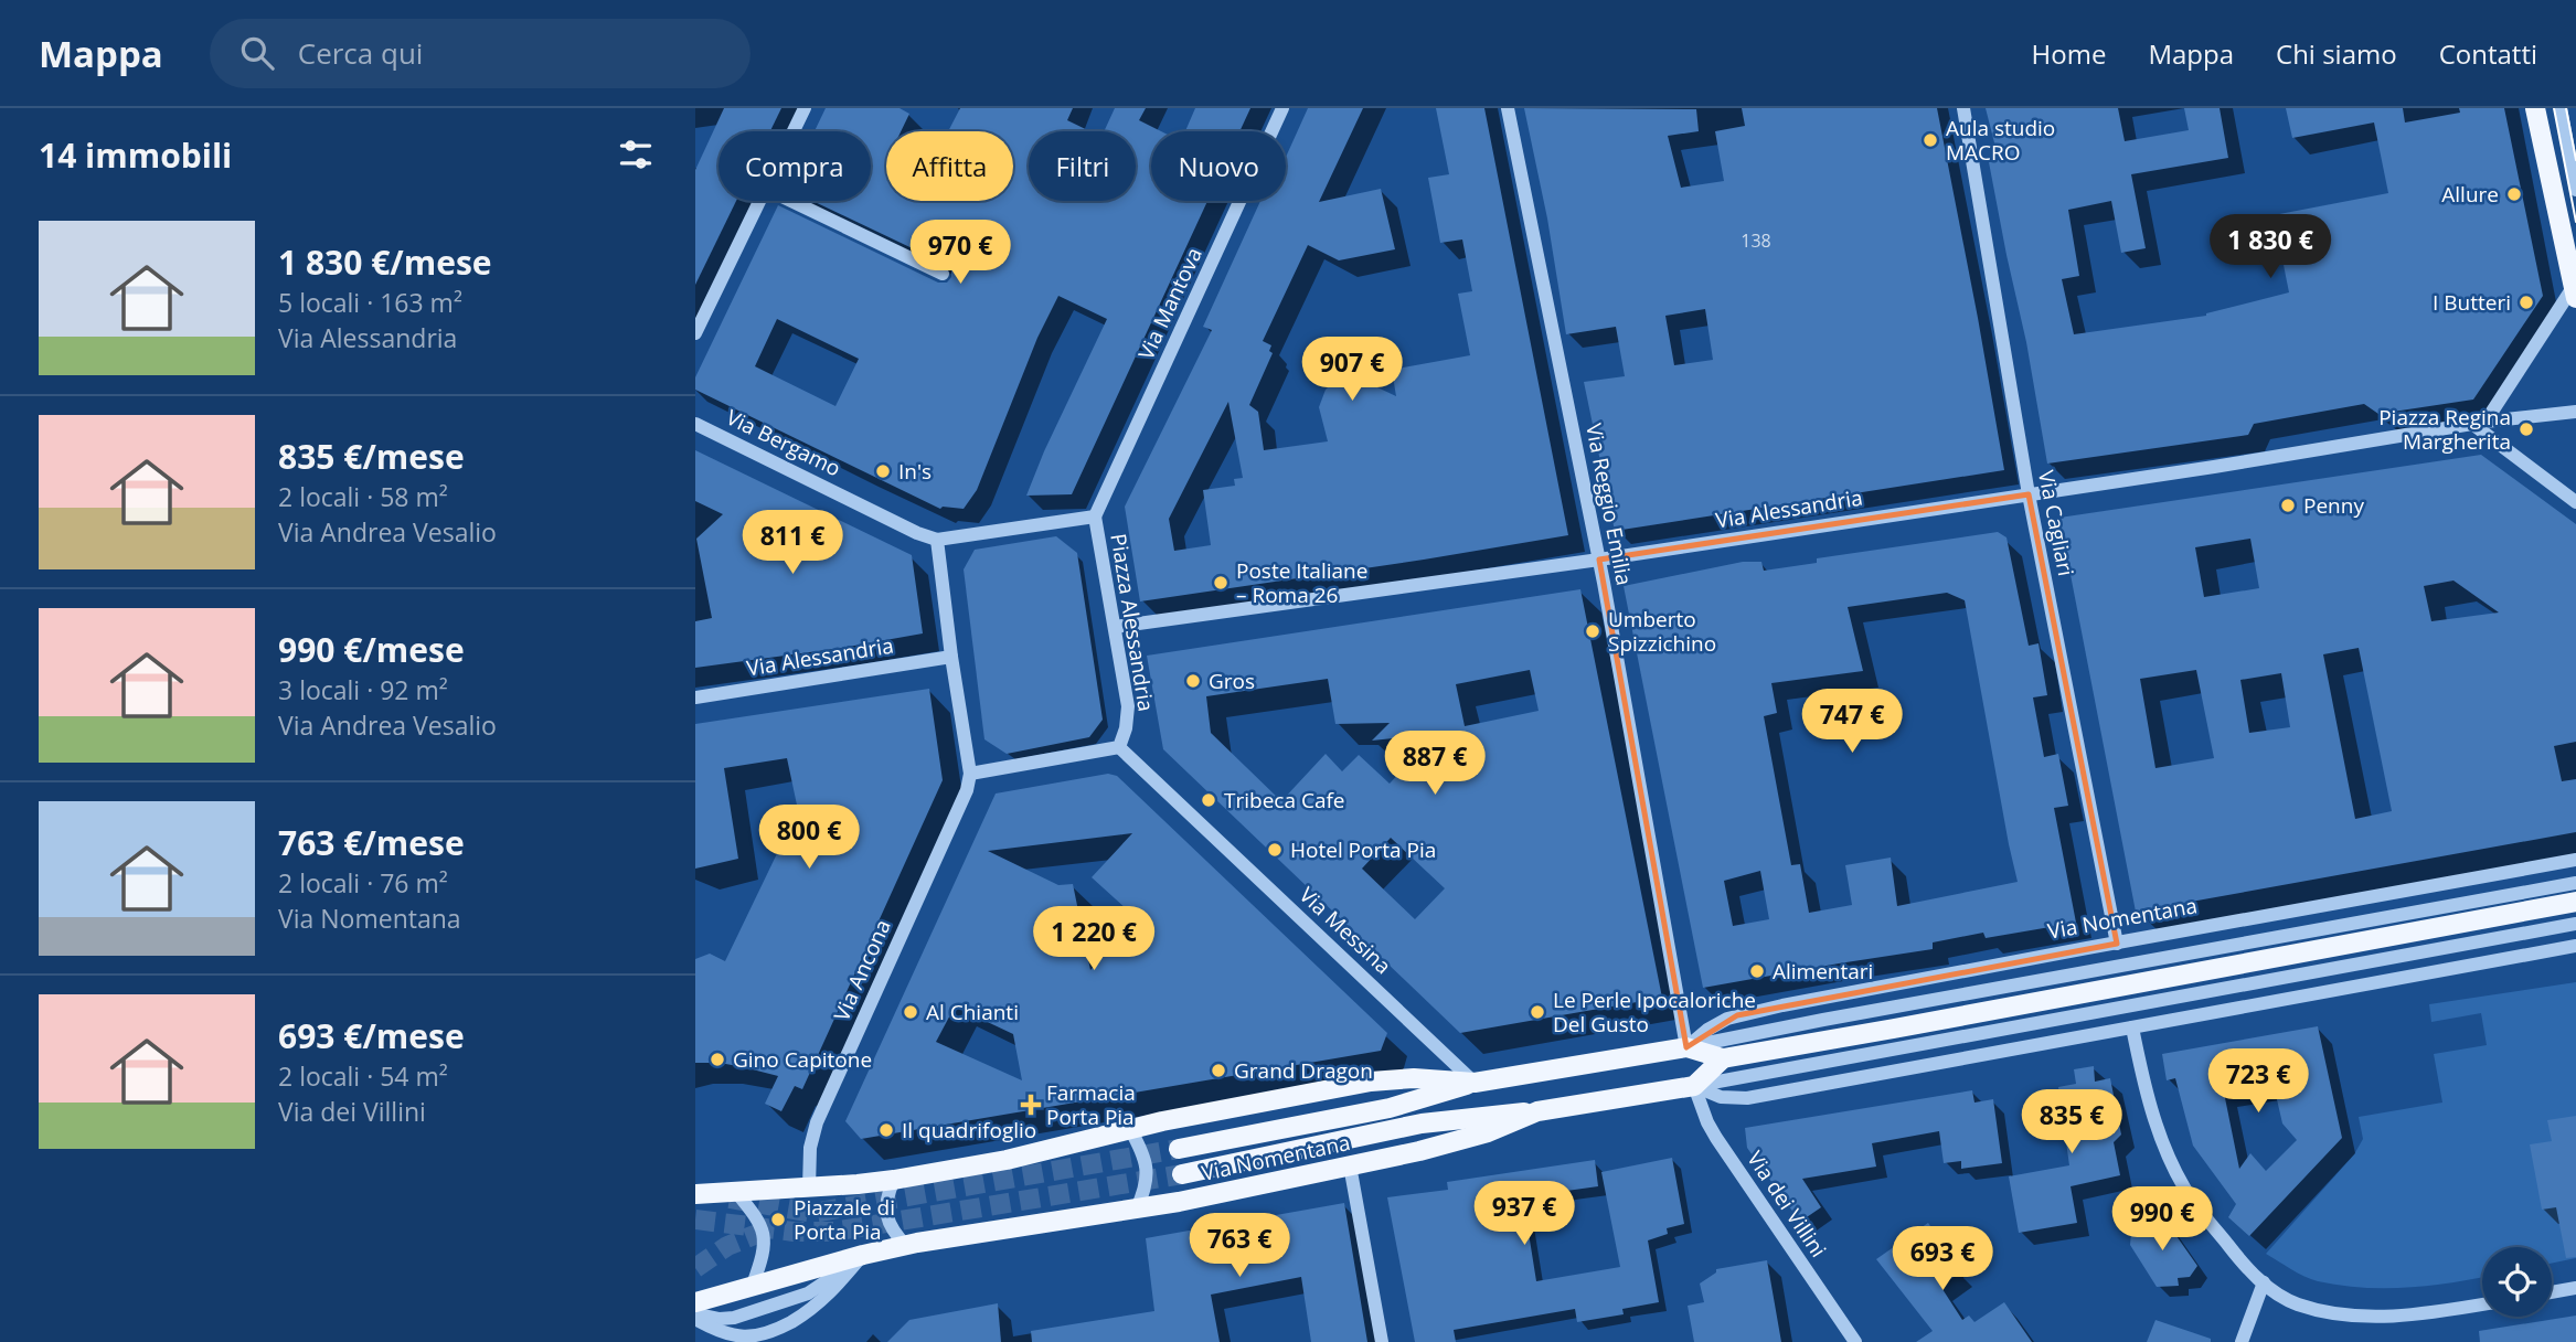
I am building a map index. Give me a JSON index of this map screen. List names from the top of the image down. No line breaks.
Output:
{"streets":{"main road":["Via Nomentana"],"street":["Via Mantova","Via Bergamo","Via Reggio Emilia","Via Alessandria","Via Cagliari","Piazza Alessandria","Via Messina","Via Ancona","Via dei Villini"]},"crossings":[["Via Mantova","Piazza Alessandria"],["Via Bergamo","Piazza Alessandria"],["Via Reggio Emilia","Via Alessandria"],["Via Reggio Emilia","Via Nomentana"],["Via Alessandria","Via Cagliari"],["Via Alessandria","Piazza Alessandria"],["Via Cagliari","Via Nomentana"],["Piazza Alessandria","Via Messina"],["Via Nomentana","Via Messina"],["Via Nomentana","Via Ancona"],["Via Nomentana","Via dei Villini"]],"places":{"other":["Aula studio MACRO","Allure","I Butteri","Piazza Regina Margherita","In's","Penny","Poste Italiane – Roma 26","Umberto Spizzichino","Gros","Tribeca Cafe","Hotel Porta Pia","Alimentari","Al Chianti","Le Perle Ipocaloriche Del Gusto","Gino Capitone","Grand Dragon","Il quadrifoglio","Piazzale di Porta Pia"],"health":["Farmacia Porta Pia"]},"house_numbers":["138"],"page":{"header":"Mappa","search":"Cerca qui","nav":["Home","Mappa","Chi siamo","Contatti"],"heading":"14 immobili","chip":["Compra","Affitta","Filtri","Nuovo"],"list":[{"name":"1 830 €/mese","note":"5 locali · 163 m² · Via Alessandria"},{"name":"835 €/mese","note":"2 locali · 58 m² · Via Andrea Vesalio"},{"name":"990 €/mese","note":"3 locali · 92 m² · Via Andrea Vesalio"},{"name":"763 €/mese","note":"2 locali · 76 m² · Via Nomentana"},{"name":"693 €/mese","note":"2 locali · 54 m² · Via dei Villini"}],"price":["1 830 €","970 €","907 €","811 €","747 €","887 €","800 €","1 220 €","723 €","835 €","937 €","990 €","763 €","693 €"]}}
